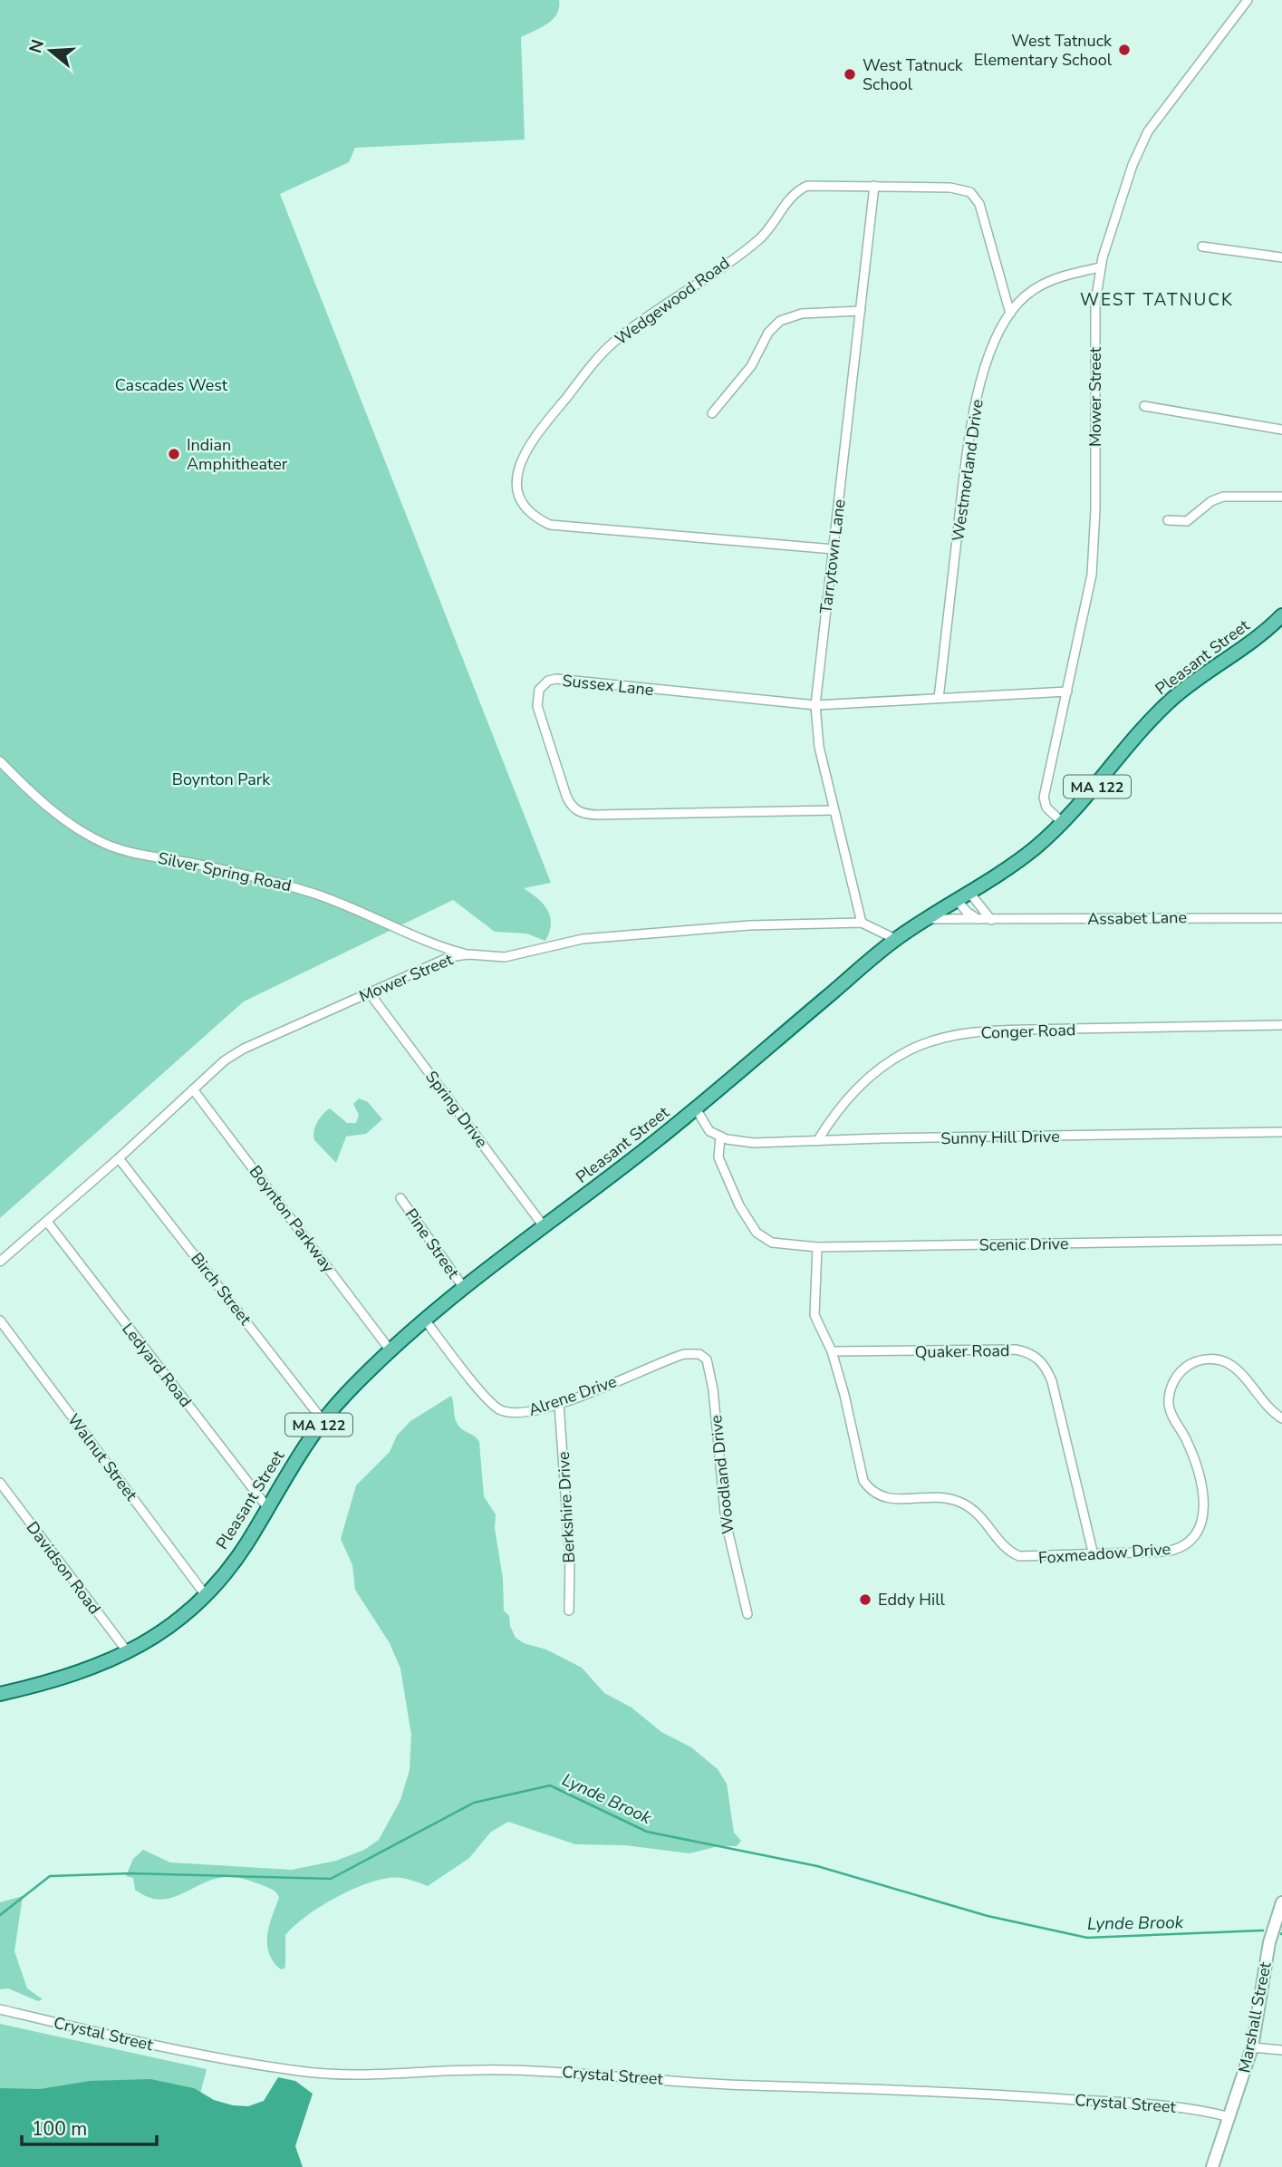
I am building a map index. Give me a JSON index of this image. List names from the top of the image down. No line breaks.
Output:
{"streets":{"main road":["Pleasant Street","MA 122"],"street":["Wedgewood Road","Mower Street","Westmorland Drive","Tarrytown Lane","Sussex Lane","Silver Spring Road","Assabet Lane","Conger Road","Spring Drive","Sunny Hill Drive","Boynton Parkway","Pine Street","Scenic Drive","Birch Street","Quaker Road","Ledyard Road","Alrene Drive","Walnut Street","Woodland Drive","Berkshire Drive","Foxmeadow Drive","Davidson Road","Marshall Street","Crystal Street"]},"crossings":[["Wedgewood Road","Westmorland Drive"],["Wedgewood Road","Tarrytown Lane"],["Mower Street","Westmorland Drive"],["Mower Street","Tarrytown Lane"],["Mower Street","Pleasant Street"],["Mower Street","Sussex Lane"],["Mower Street","Silver Spring Road"],["Mower Street","Spring Drive"],["Mower Street","Boynton Parkway"],["Mower Street","Birch Street"],["Mower Street","Ledyard Road"],["Westmorland Drive","Sussex Lane"],["Tarrytown Lane","Sussex Lane"],["Pleasant Street","Assabet Lane"],["Pleasant Street","Spring Drive"],["Pleasant Street","Boynton Parkway"],["Pleasant Street","Pine Street"],["Pleasant Street","Birch Street"],["Pleasant Street","Ledyard Road"],["Pleasant Street","Alrene Drive"],["Pleasant Street","Walnut Street"],["Pleasant Street","Davidson Road"],["Conger Road","Sunny Hill Drive"],["Sunny Hill Drive","Scenic Drive"],["Scenic Drive","Foxmeadow Drive"],["Quaker Road","Foxmeadow Drive"],["Alrene Drive","Woodland Drive"],["Alrene Drive","Berkshire Drive"],["Marshall Street","Crystal Street"]],"districts":["WEST TATNUCK"],"water":["Lynde Brook"],"parks":["Cascades West","Boynton Park"],"places":["West Tatnuck Elementary School","West Tatnuck School","Indian Amphitheater","Eddy Hill"],"scale_bar":"100 m","north":"left"}
